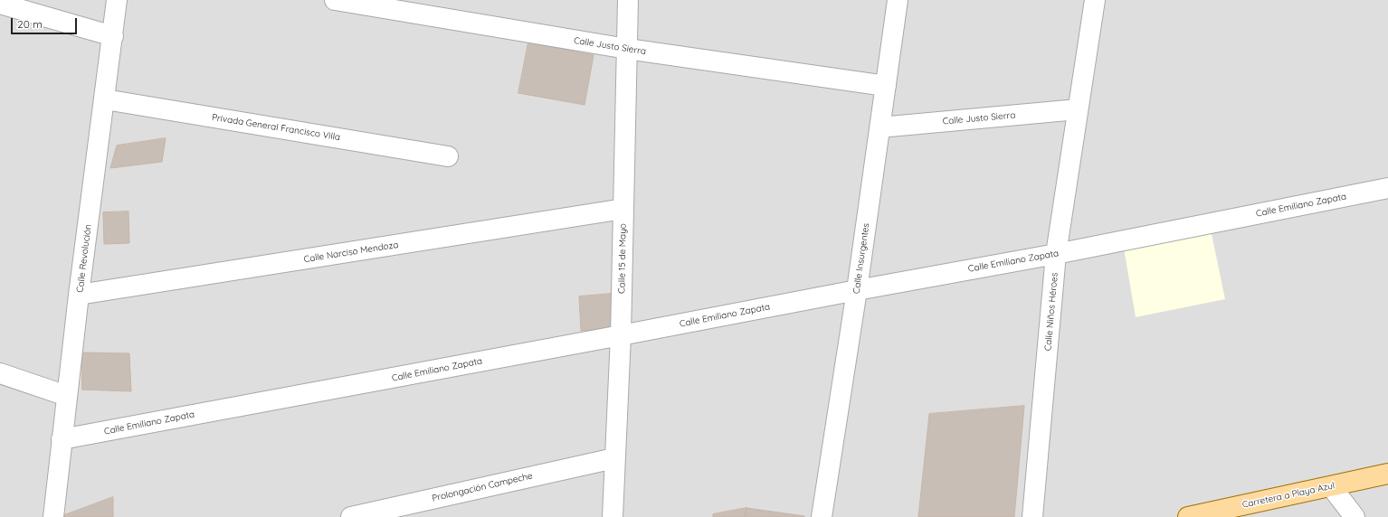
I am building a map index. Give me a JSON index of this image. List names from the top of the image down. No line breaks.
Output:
{"streets":{"main road":["Carretera a Playa Azul"],"street":["Calle Justo Sierra","Privada General Francisco Villa","Calle Emiliano Zapata","Calle Narciso Mendoza","Calle Revolución","Calle 15 de Mayo","Calle Insurgentes","Calle Niños Héroes","Prolongación Campeche"]},"crossings":[["Calle Justo Sierra","Calle 15 de Mayo"],["Calle Justo Sierra","Calle Insurgentes"],["Calle Justo Sierra","Calle Niños Héroes"],["Privada General Francisco Villa","Calle Revolución"],["Calle Emiliano Zapata","Calle Revolución"],["Calle Emiliano Zapata","Calle 15 de Mayo"],["Calle Emiliano Zapata","Calle Insurgentes"],["Calle Emiliano Zapata","Calle Niños Héroes"],["Calle Narciso Mendoza","Calle Revolución"],["Calle Narciso Mendoza","Calle 15 de Mayo"],["Calle 15 de Mayo","Prolongación Campeche"]],"scale_bar":"20 m"}
